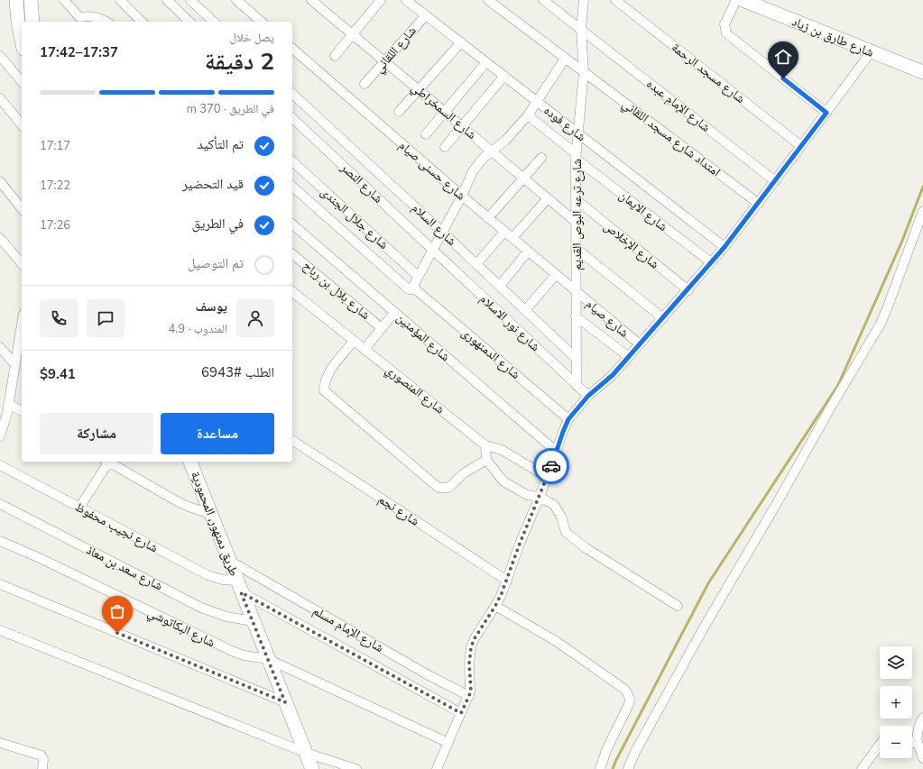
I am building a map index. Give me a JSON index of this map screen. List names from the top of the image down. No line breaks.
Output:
{"streets":{"main road":["شارع طارق بن زياد","طريق دمنهور, المحمودية"],"street":["شارع اللقاني","شارع مسجد الرحمة","شارع الإمام عبده","شارع السمخراطي","شارع فوده","امتداد شارع مسجد اللقاني","شارع حسنى صيام","شارع النصر","شارع الايمان","شارع ترعه البوص القديم","شارع جلال الجندى","شارع السلام","شارع الإخلاص","شارع بلال بن رباح","شارع صيام","شارع نور الاسلام","شارع المؤمنين","شارع الدمنهورى","شارع المنصوري","شارع نجم","شارع نجيب محفوظ","شارع سعد بن معاذ","شارع البكاتوشي","شارع الإمام مسلم"]},"crossings":[["شارع اللقاني","شارع السمخراطي"],["شارع اللقاني","شارع فوده"],["شارع الإمام عبده","شارع ترعه البوص القديم"],["شارع السمخراطي","شارع ترعه البوص القديم"],["شارع فوده","شارع الايمان"],["شارع فوده","شارع ترعه البوص القديم"],["امتداد شارع مسجد اللقاني","شارع ترعه البوص القديم"],["شارع حسنى صيام","شارع ترعه البوص القديم"],["شارع حسنى صيام","شارع صيام"],["شارع النصر","شارع نور الاسلام"],["شارع الايمان","شارع ترعه البوص القديم"],["شارع ترعه البوص القديم","شارع السلام"],["شارع ترعه البوص القديم","شارع الإخلاص"],["شارع ترعه البوص القديم","شارع صيام"],["شارع ترعه البوص القديم","شارع نور الاسلام"],["طريق دمنهور, المحمودية","شارع نجيب محفوظ"],["طريق دمنهور, المحمودية","شارع سعد بن معاذ"],["طريق دمنهور, المحمودية","شارع البكاتوشي"],["طريق دمنهور, المحمودية","شارع الإمام مسلم"]],"page":{"heading":["2 دقيقة","يصل خلال","17:37–17:42"],"panel":["يوسف","المندوب · 4.9","الطلب #6943","$9.41"],"bar":"في الطريق · 370 m","list":[["تم التأكيد","17:17"],["قيد التحضير","17:22"],["في الطريق","17:26"],"تم التوصيل"],"buttons":["مساعدة","مشاركة"],"map_buttons":["+","−"]}}
